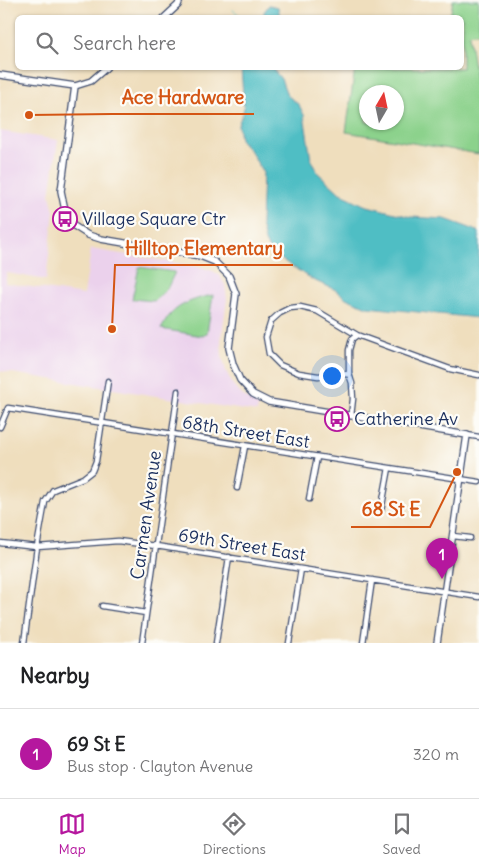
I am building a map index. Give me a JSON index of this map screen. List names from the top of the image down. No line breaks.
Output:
{"streets":{"street":["68th Street East","Carmen Avenue","69th Street East"]},"crossings":[["68th Street East","Carmen Avenue"],["Carmen Avenue","69th Street East"]],"places":{"other":["Ace Hardware","Hilltop Elementary","68 St E"],"bus stop":["Village Square Ctr","Catherine Av"]},"north":"top","page":{"search":"Search here","pins":"1","heading":"Nearby","list":[{"mark":"1","name":"69 St E","note":"Bus stop · Clayton Avenue","value":"320 m"}],"nav":["Map","Directions","Saved"]}}
